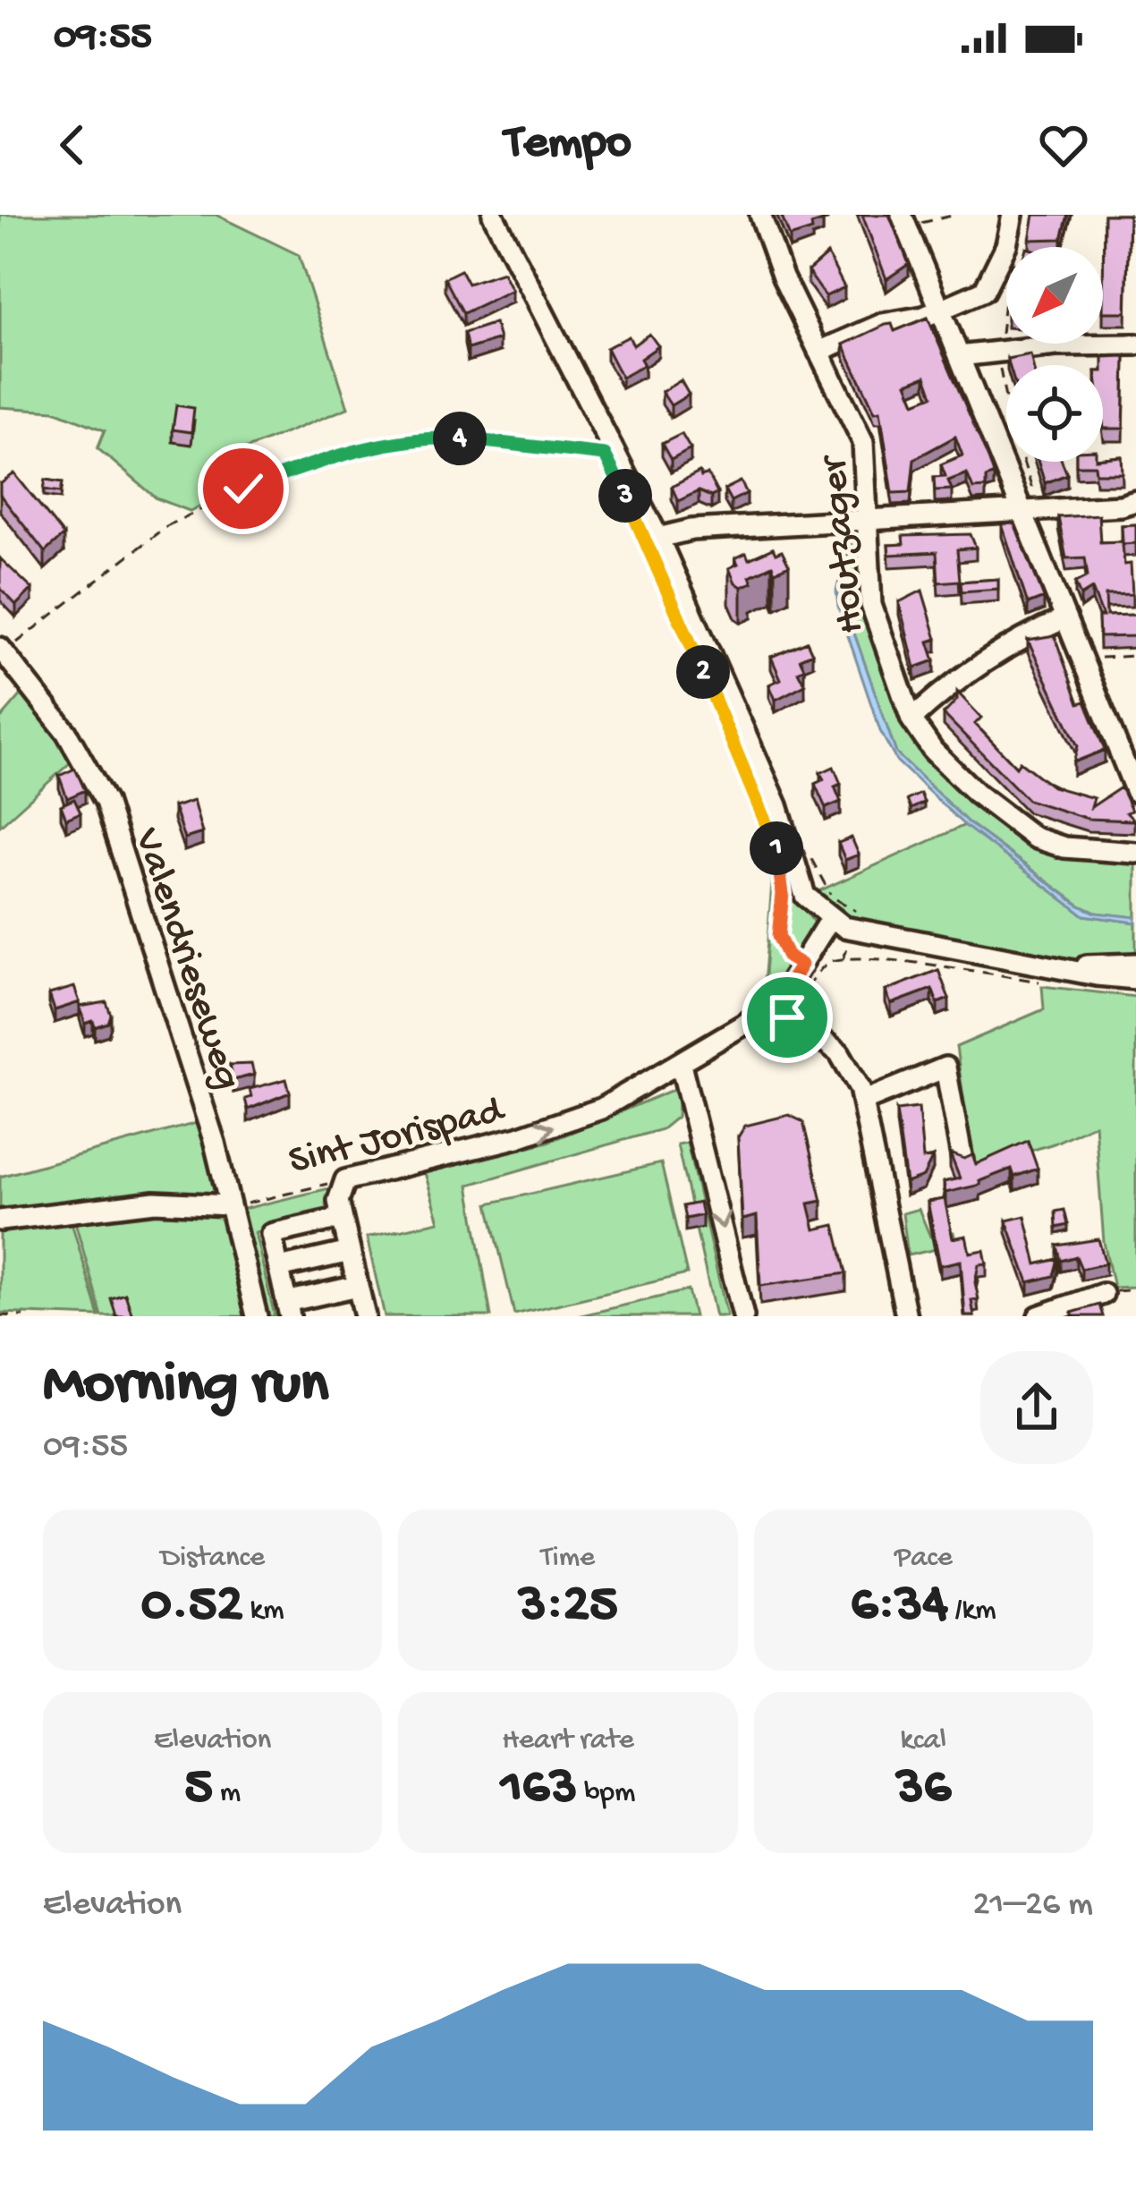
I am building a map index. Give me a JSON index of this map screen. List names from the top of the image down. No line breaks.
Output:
{"streets":{"street":["Houtzager","Valendrieseweg","Sint Jorispad"]},"crossings":[["Valendrieseweg","Sint Jorispad"]],"one_way":["Sint Jorispad"],"north":"bottom left","page":{"status":"09:55","header":"Tempo","pins":["4","3","2","1"],"heading":["Morning run","09:55"],"stats":[["Distance","0.52 km"],["Time","3:25"],["Pace","6:34 /km"],["Elevation","5 m"],["Heart rate","163 bpm"],["kcal","36"]],"chart":["Elevation","21–26 m"]}}
